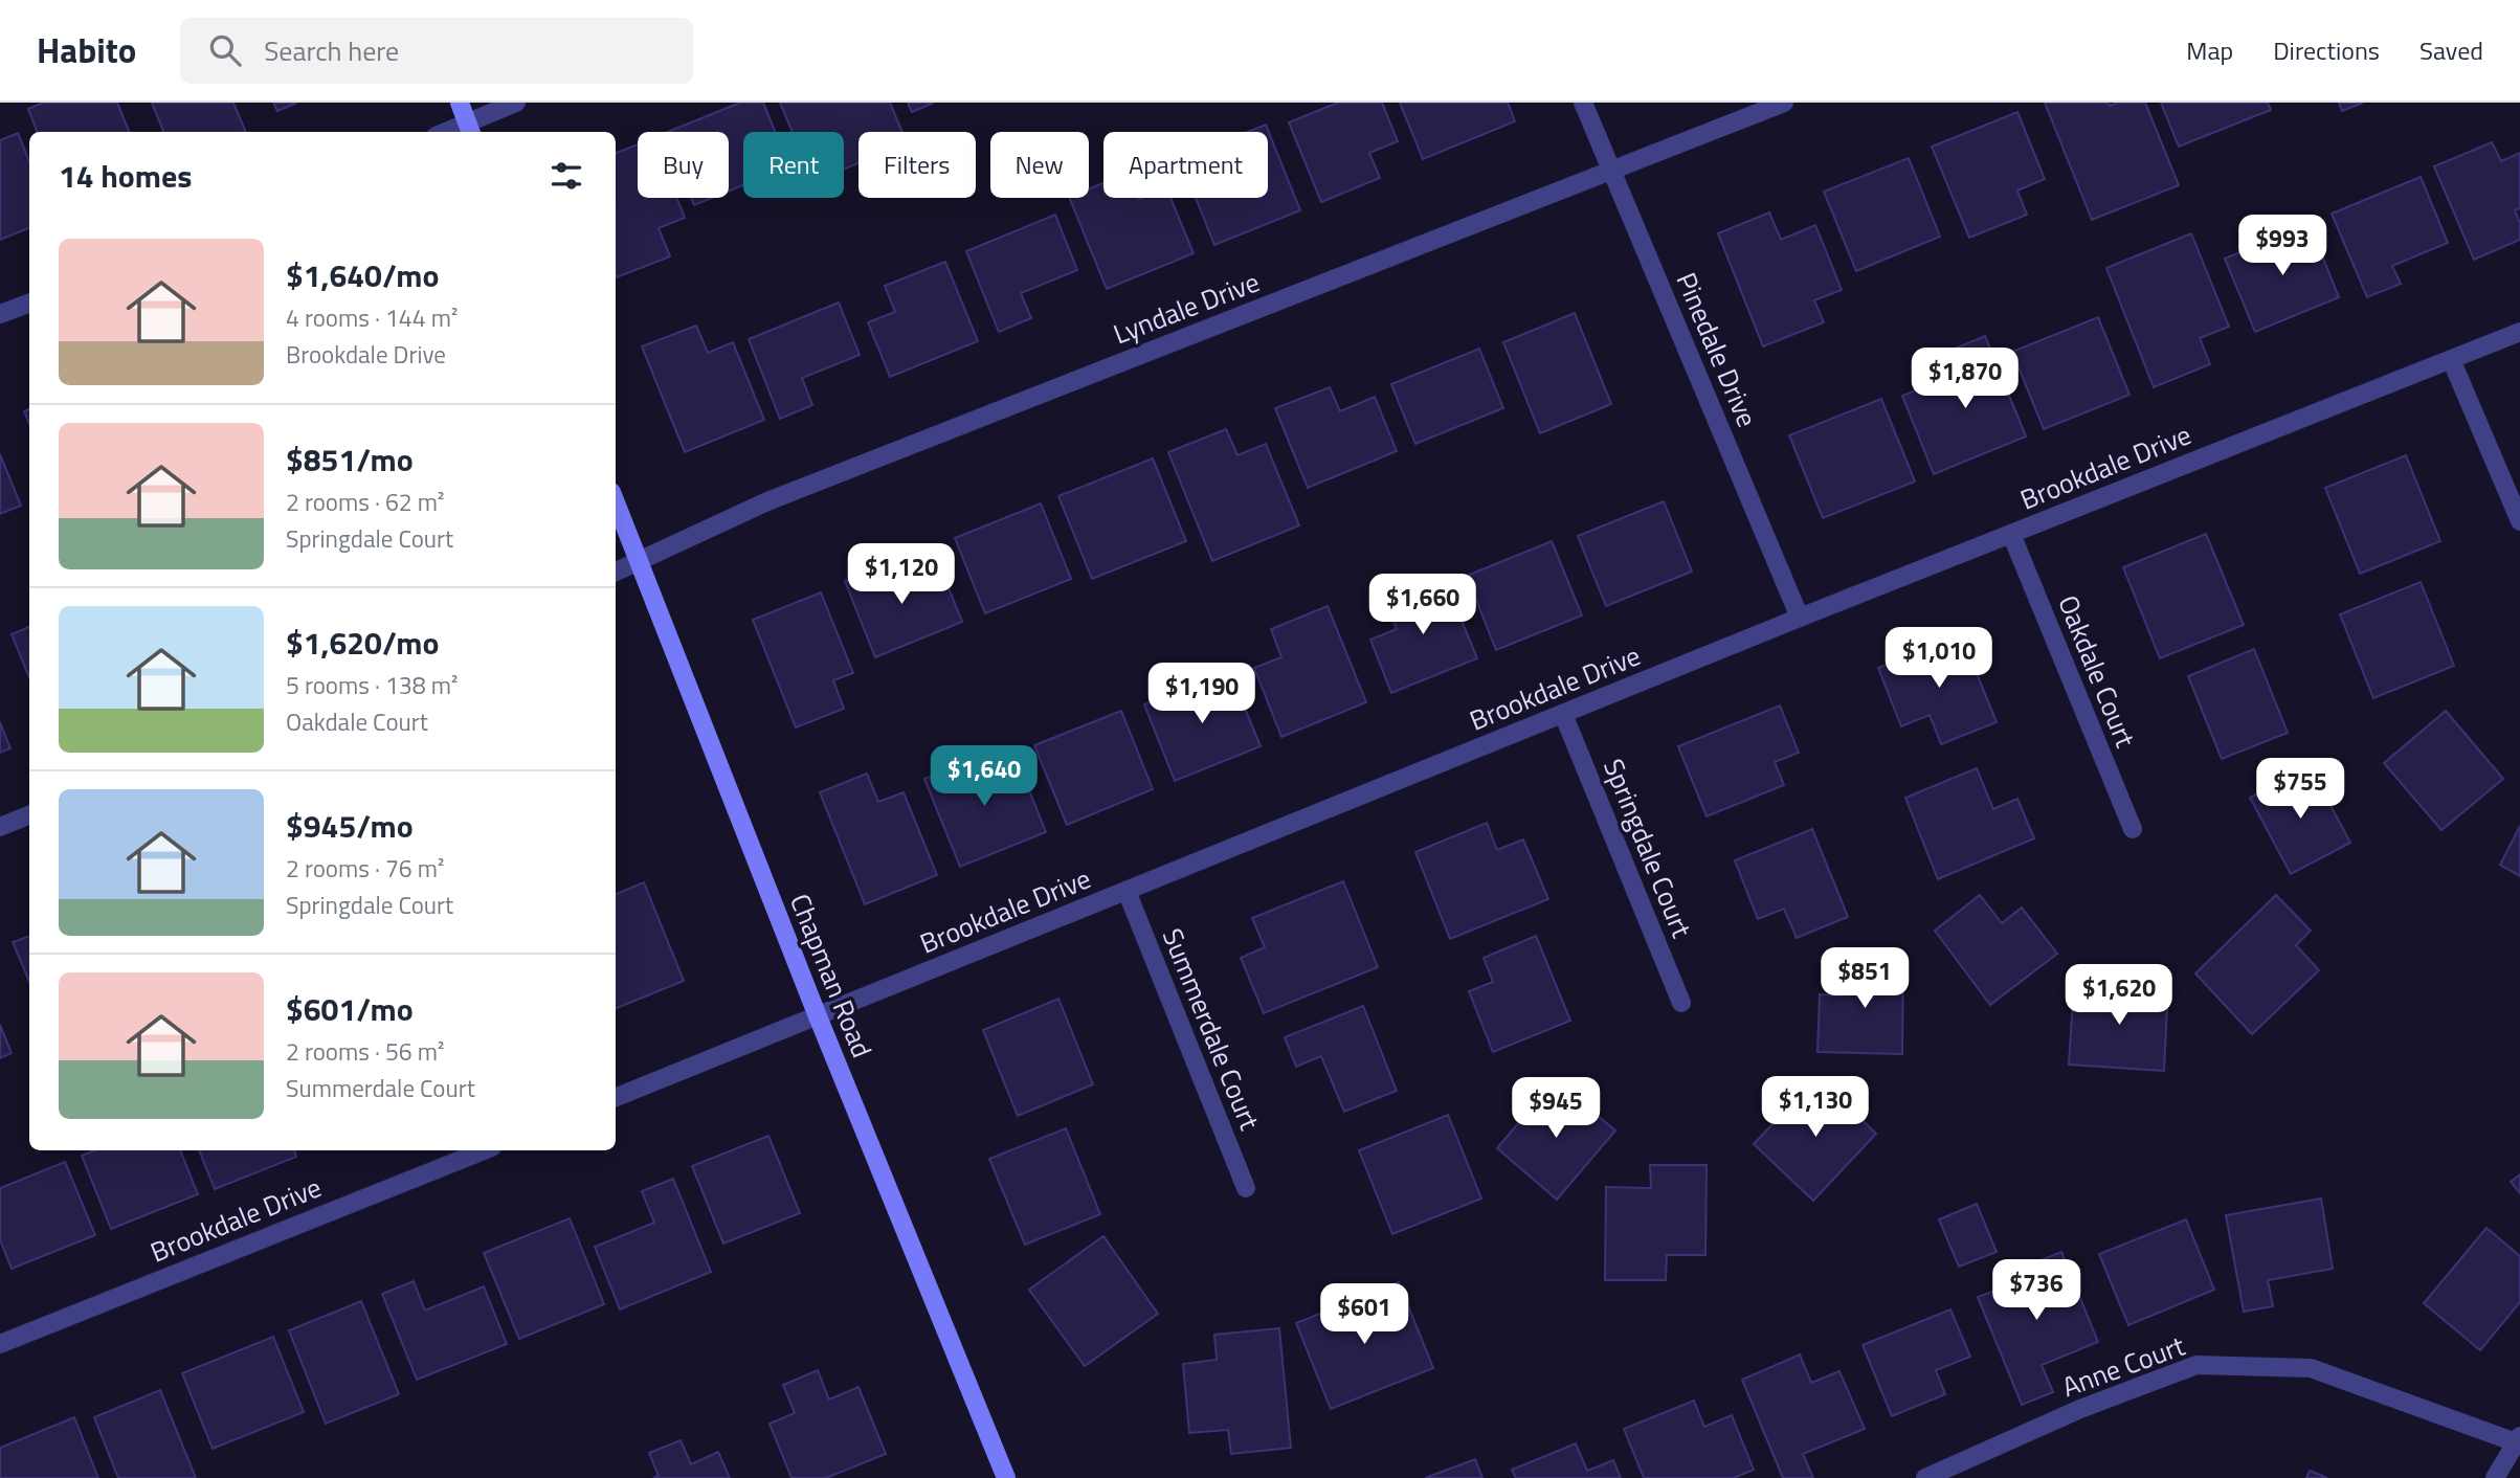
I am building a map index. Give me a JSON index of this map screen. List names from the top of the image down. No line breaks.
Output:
{"streets":{"street":["Lyndale Drive","Pinedale Drive","Brookdale Drive","Oakdale Court","Springdale Court","Chapman Road","Summerdale Court","Anne Court"]},"crossings":[["Lyndale Drive","Pinedale Drive"],["Lyndale Drive","Chapman Road"],["Pinedale Drive","Brookdale Drive"],["Brookdale Drive","Oakdale Court"],["Brookdale Drive","Springdale Court"],["Brookdale Drive","Chapman Road"],["Brookdale Drive","Summerdale Court"]],"page":{"header":"Habito","search":"Search here","nav":["Map","Directions","Saved"],"chip":["Buy","Rent","Filters","New","Apartment"],"heading":"14 homes","price":["$993","$1,870","$1,120","$1,660","$1,010","$1,190","$1,640","$755","$851","$1,620","$1,130","$945","$736","$601"],"list":[{"name":"$1,640/mo","note":"4 rooms · 144 m² · Brookdale Drive"},{"name":"$851/mo","note":"2 rooms · 62 m² · Springdale Court"},{"name":"$1,620/mo","note":"5 rooms · 138 m² · Oakdale Court"},{"name":"$945/mo","note":"2 rooms · 76 m² · Springdale Court"},{"name":"$601/mo","note":"2 rooms · 56 m² · Summerdale Court"}]}}
